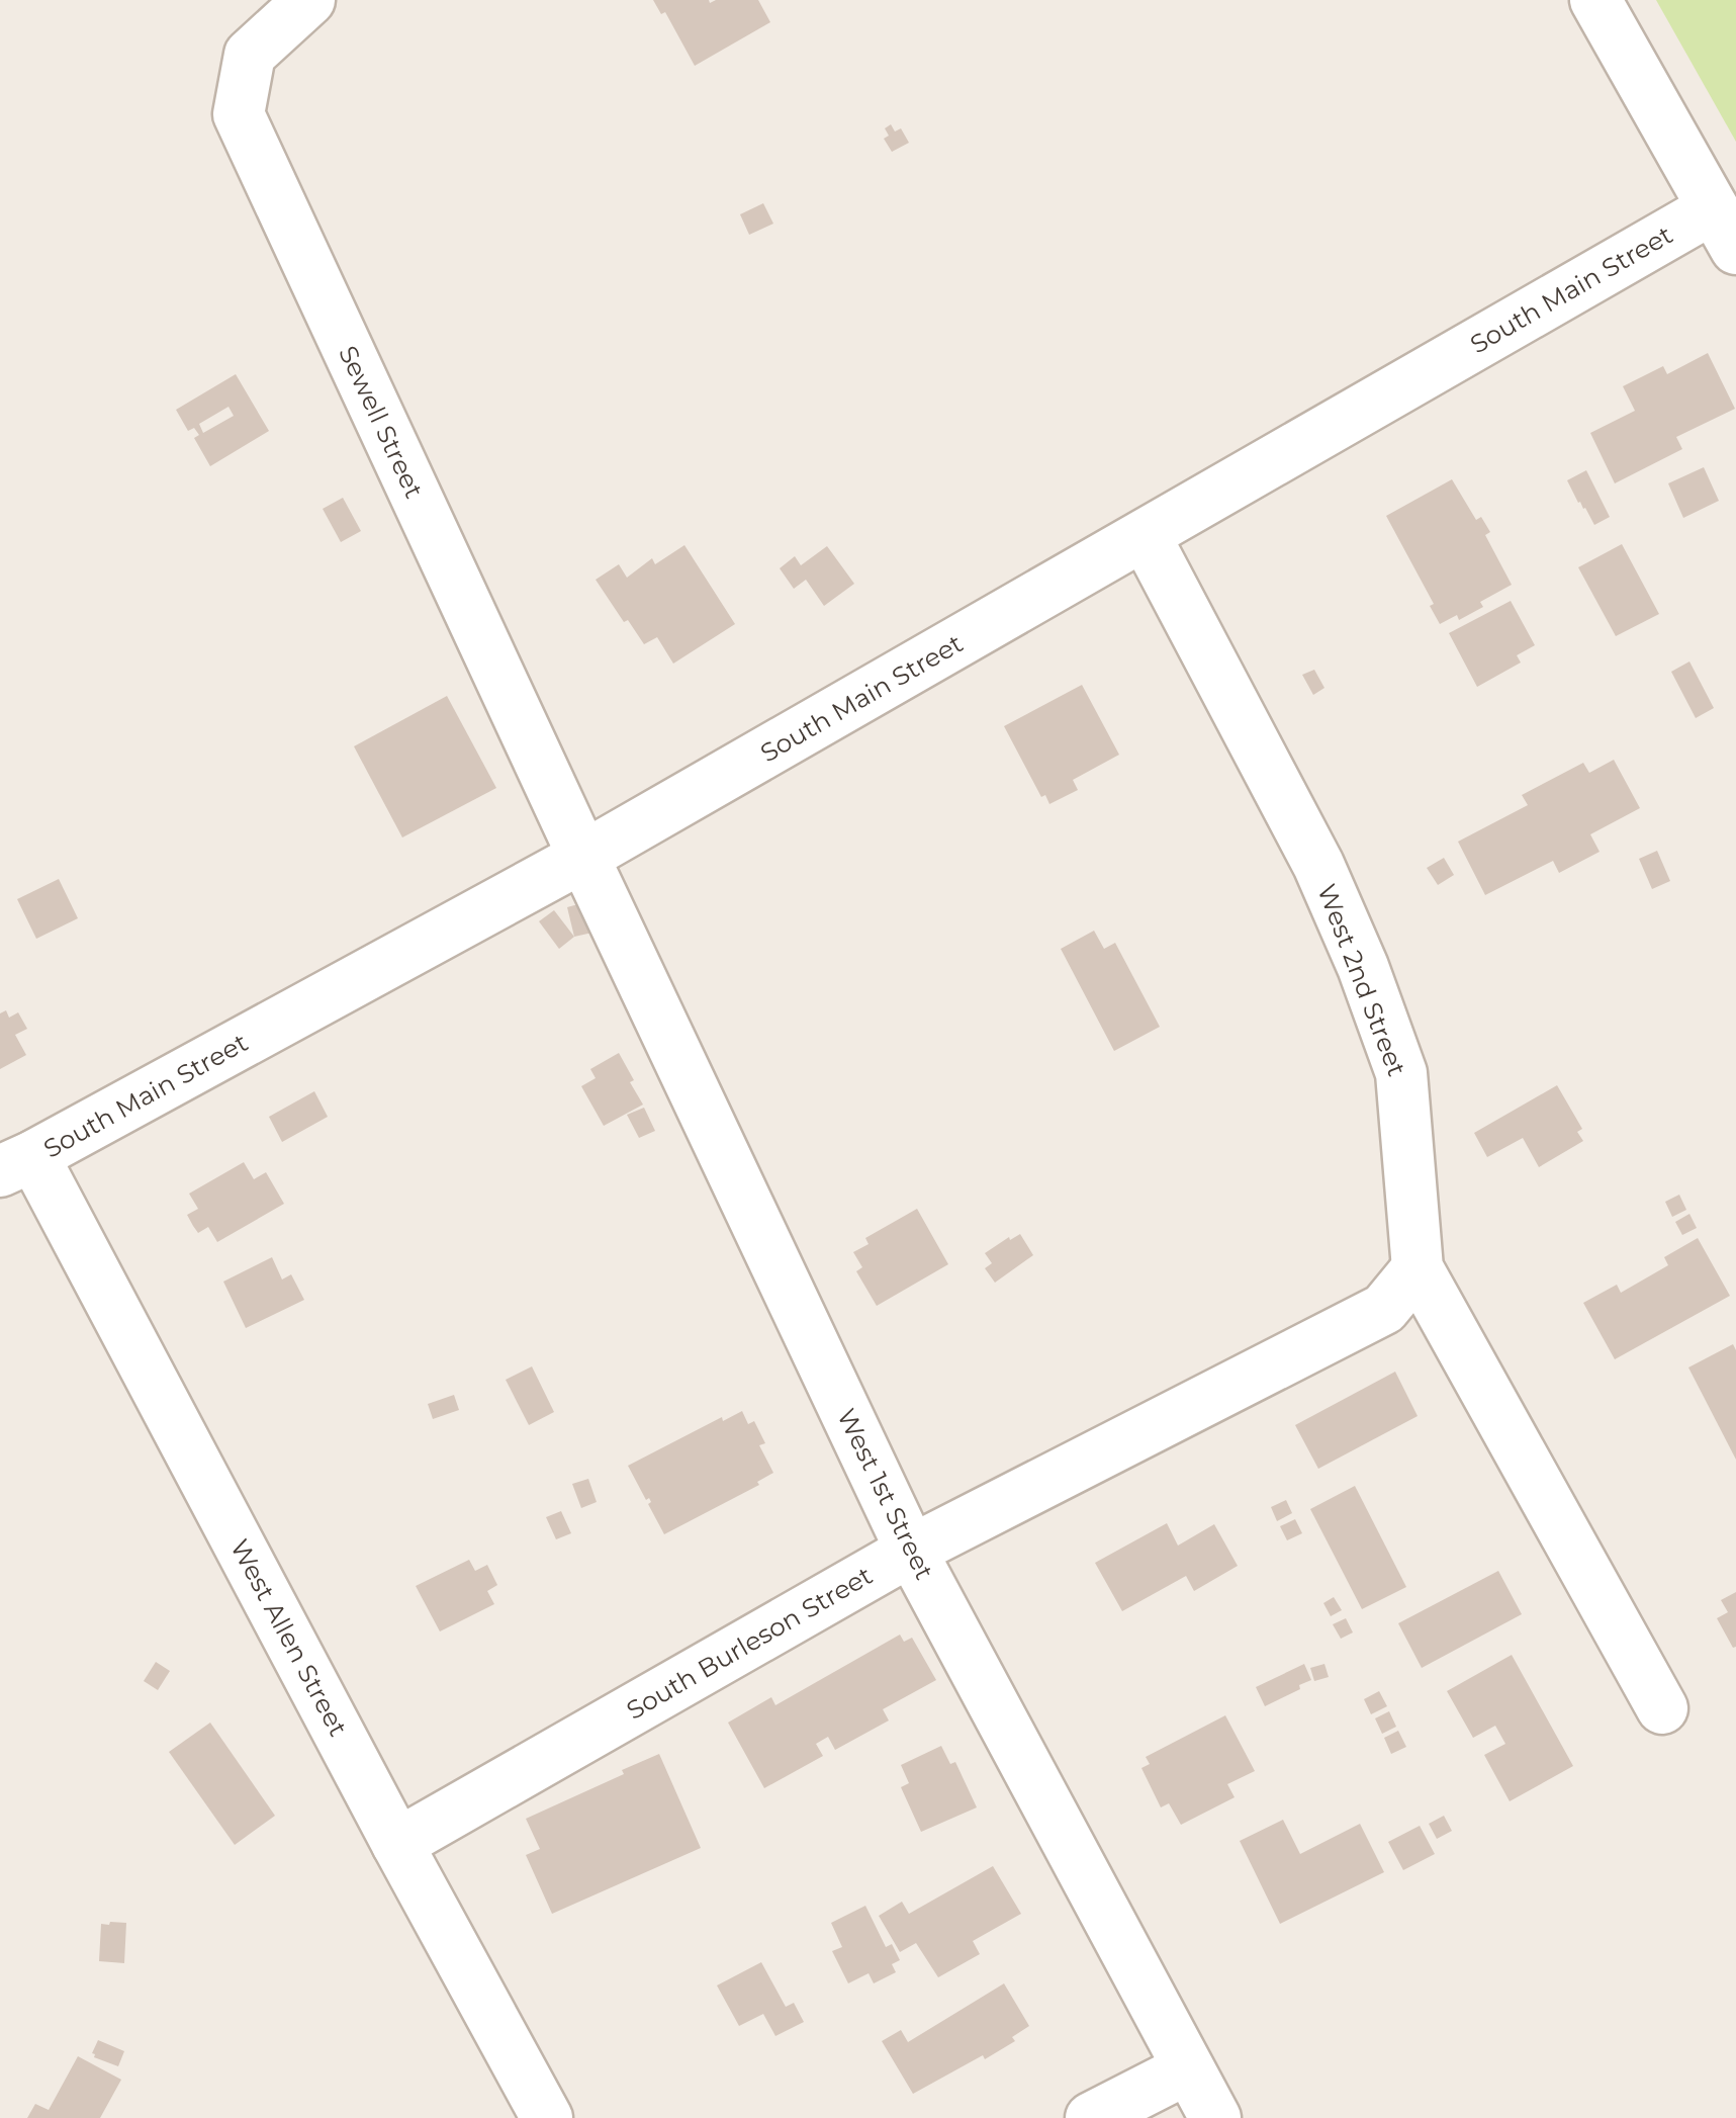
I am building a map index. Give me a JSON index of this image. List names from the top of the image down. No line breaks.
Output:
{"streets":{"street":["South Main Street","Sewell Street","West 2nd Street","West 1st Street","West Allen Street","South Burleson Street"]},"crossings":[["South Main Street","Sewell Street"],["South Main Street","West 2nd Street"],["South Main Street","West 1st Street"],["South Main Street","West Allen Street"],["Sewell Street","West 1st Street"],["West 2nd Street","South Burleson Street"],["West 1st Street","South Burleson Street"],["West Allen Street","South Burleson Street"]]}
